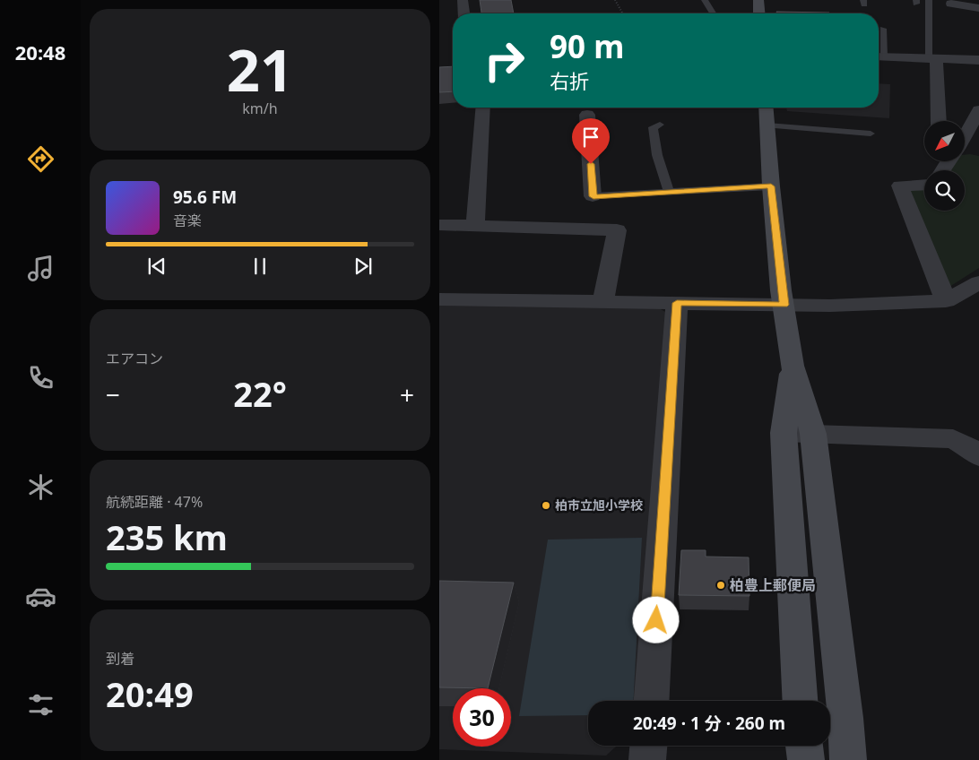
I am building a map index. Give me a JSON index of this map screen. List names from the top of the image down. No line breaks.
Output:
{"places":["柏市立旭小学校","柏豊上郵便局"],"north":"bottom left","page":{"tabs":"20:48","tile":[["21","km/h"],"エアコン",["航続距離 · 47%","235 km"],["到着","20:49"]],"turn":["90 m","右折"],"song":["95.6 FM","音楽"],"heat":["−","22°","+"],"limit":"30","trip":"20:49 · 1 分 · 260 m"}}
